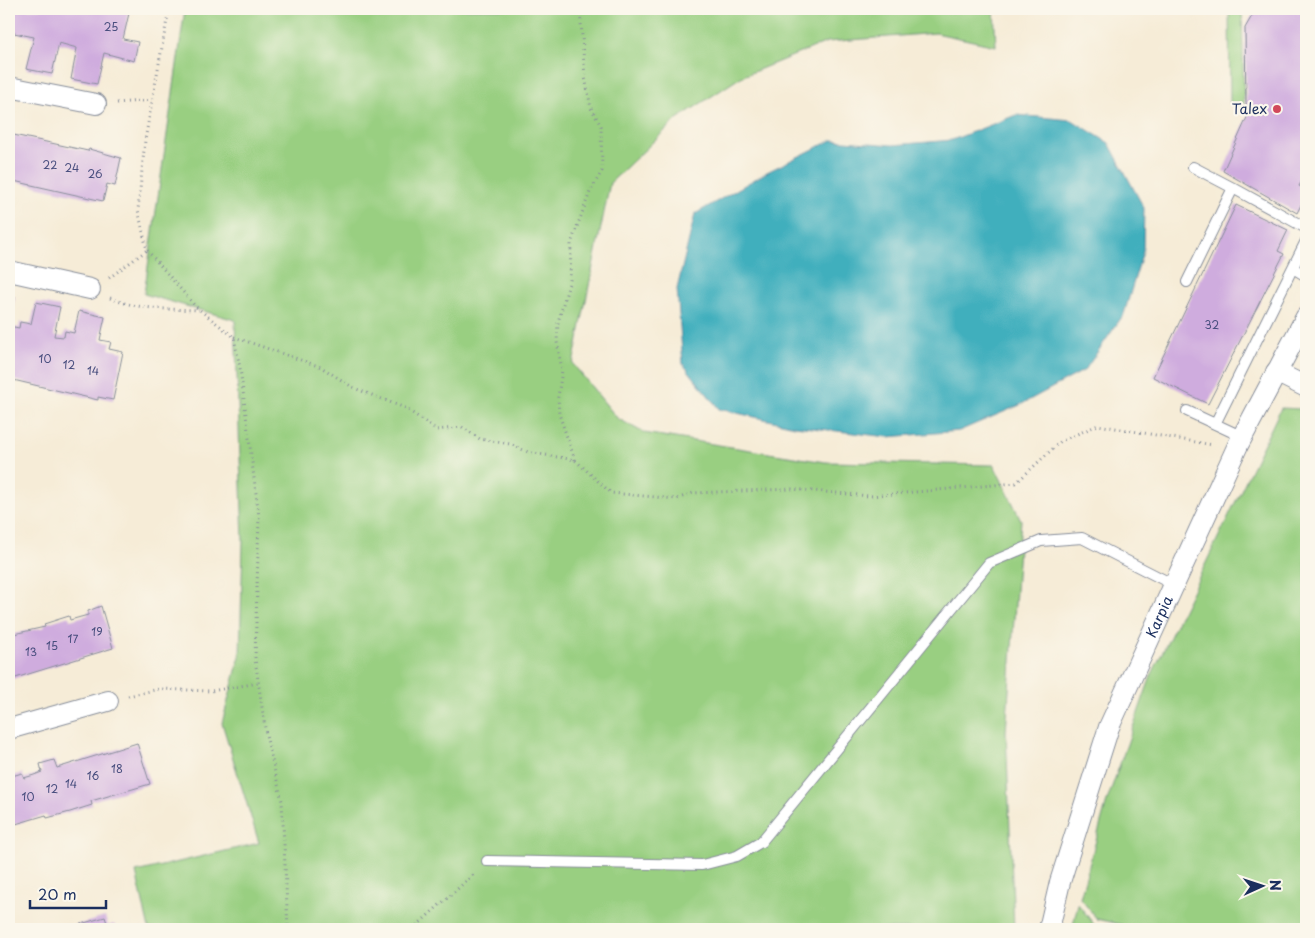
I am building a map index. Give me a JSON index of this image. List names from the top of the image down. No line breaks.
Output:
{"streets":{"street":["Karpia"]},"places":["Talex"],"house_numbers":["25","22","24","26","32","10","12","14","19","17","15","13","18","16","14","12","10"],"scale_bar":"20 m","north":"right"}
